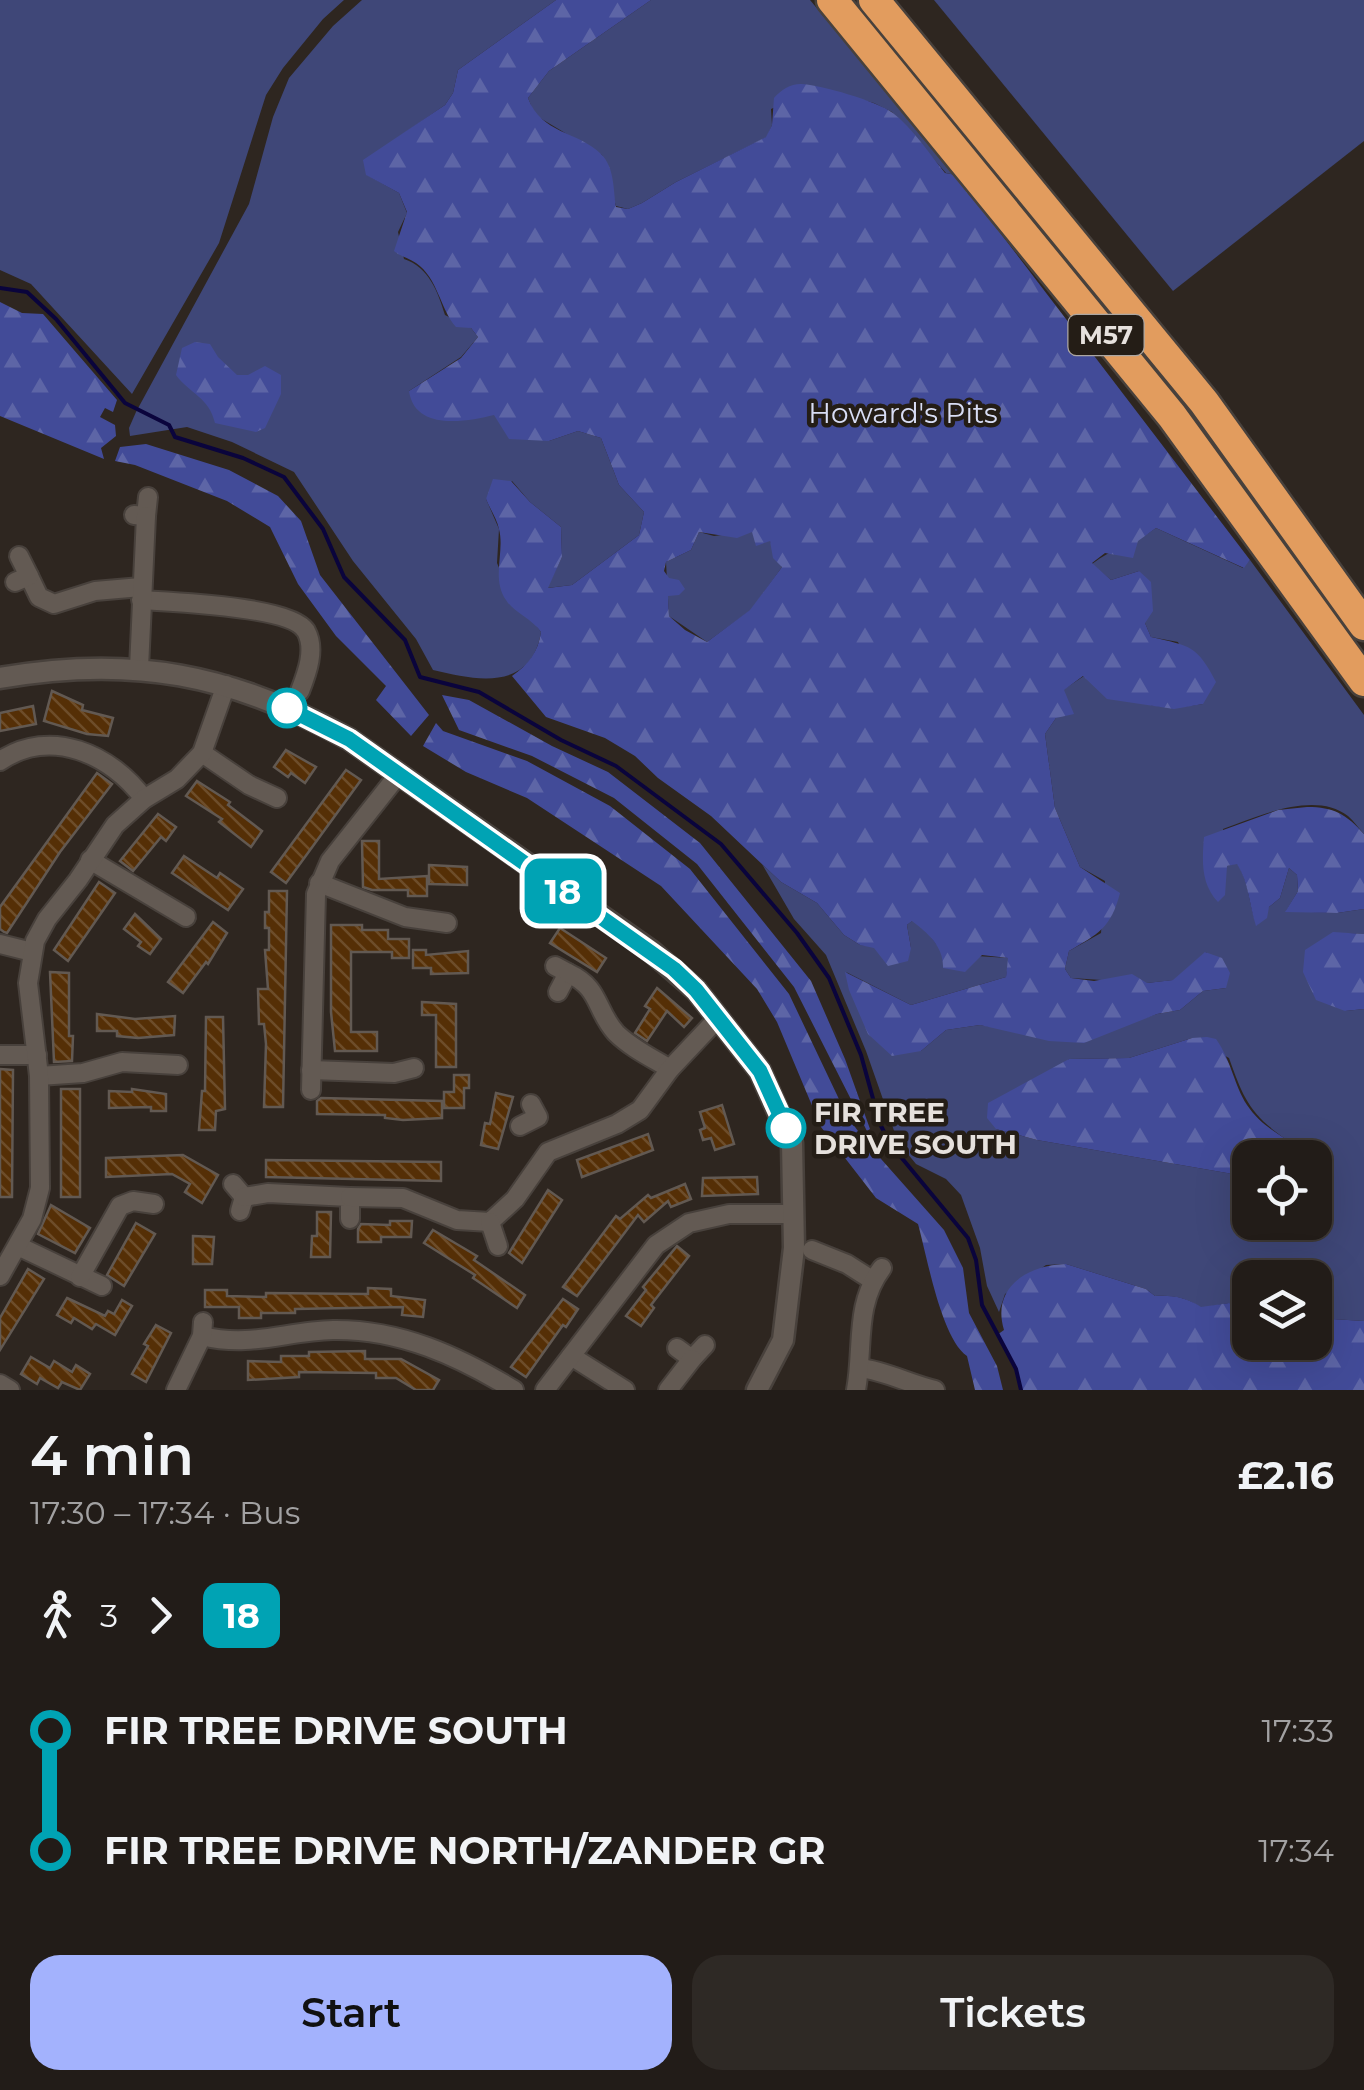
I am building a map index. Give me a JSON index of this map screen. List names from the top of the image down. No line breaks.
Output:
{"streets":{"highway":["M57"]},"parks":["Howard's Pits"],"places":["FIR TREE DRIVE SOUTH"],"lines":["bus line 18"],"page":{"on_map":"18","heading":["4 min","17:30 – 17:34 · Bus","£2.16"],"legs":["3","18"],"list":[{"name":"FIR TREE DRIVE SOUTH","value":"17:33"},{"name":"FIR TREE DRIVE NORTH/ZANDER GR","value":"17:34"}],"buttons":["Start","Tickets"]}}
